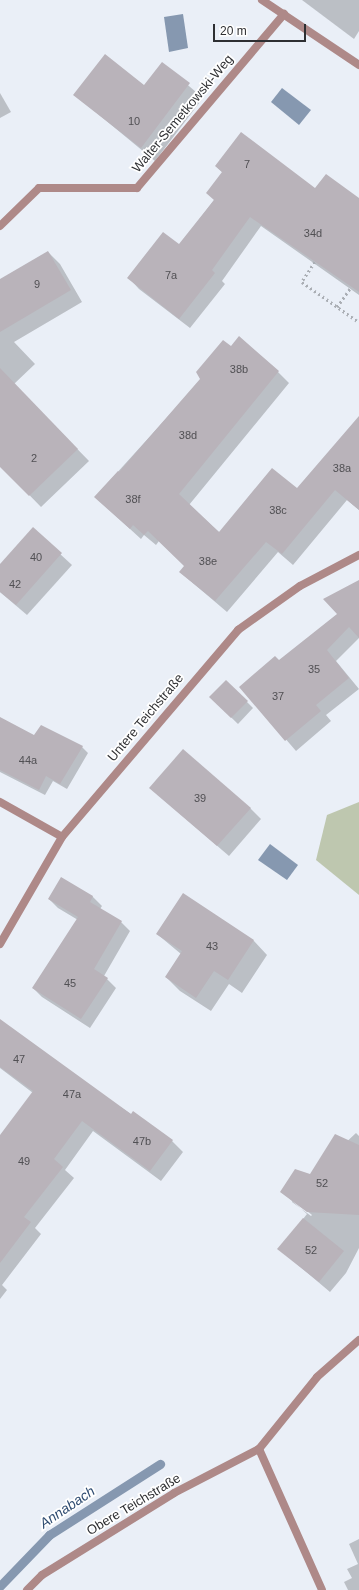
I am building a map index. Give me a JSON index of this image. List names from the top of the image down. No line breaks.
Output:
{"streets":{"street":["Walter-Semetkowski-Weg","Untere Teichstraße","Obere Teichstraße"]},"water":["Annabach"],"house_numbers":["10","7","34d","7a","9","38b","38d","2","38a","38f","38c","40","38e","42","35","37","44a","39","43","45","47","47a","47b","49","52","52"],"scale_bar":"20 m"}
